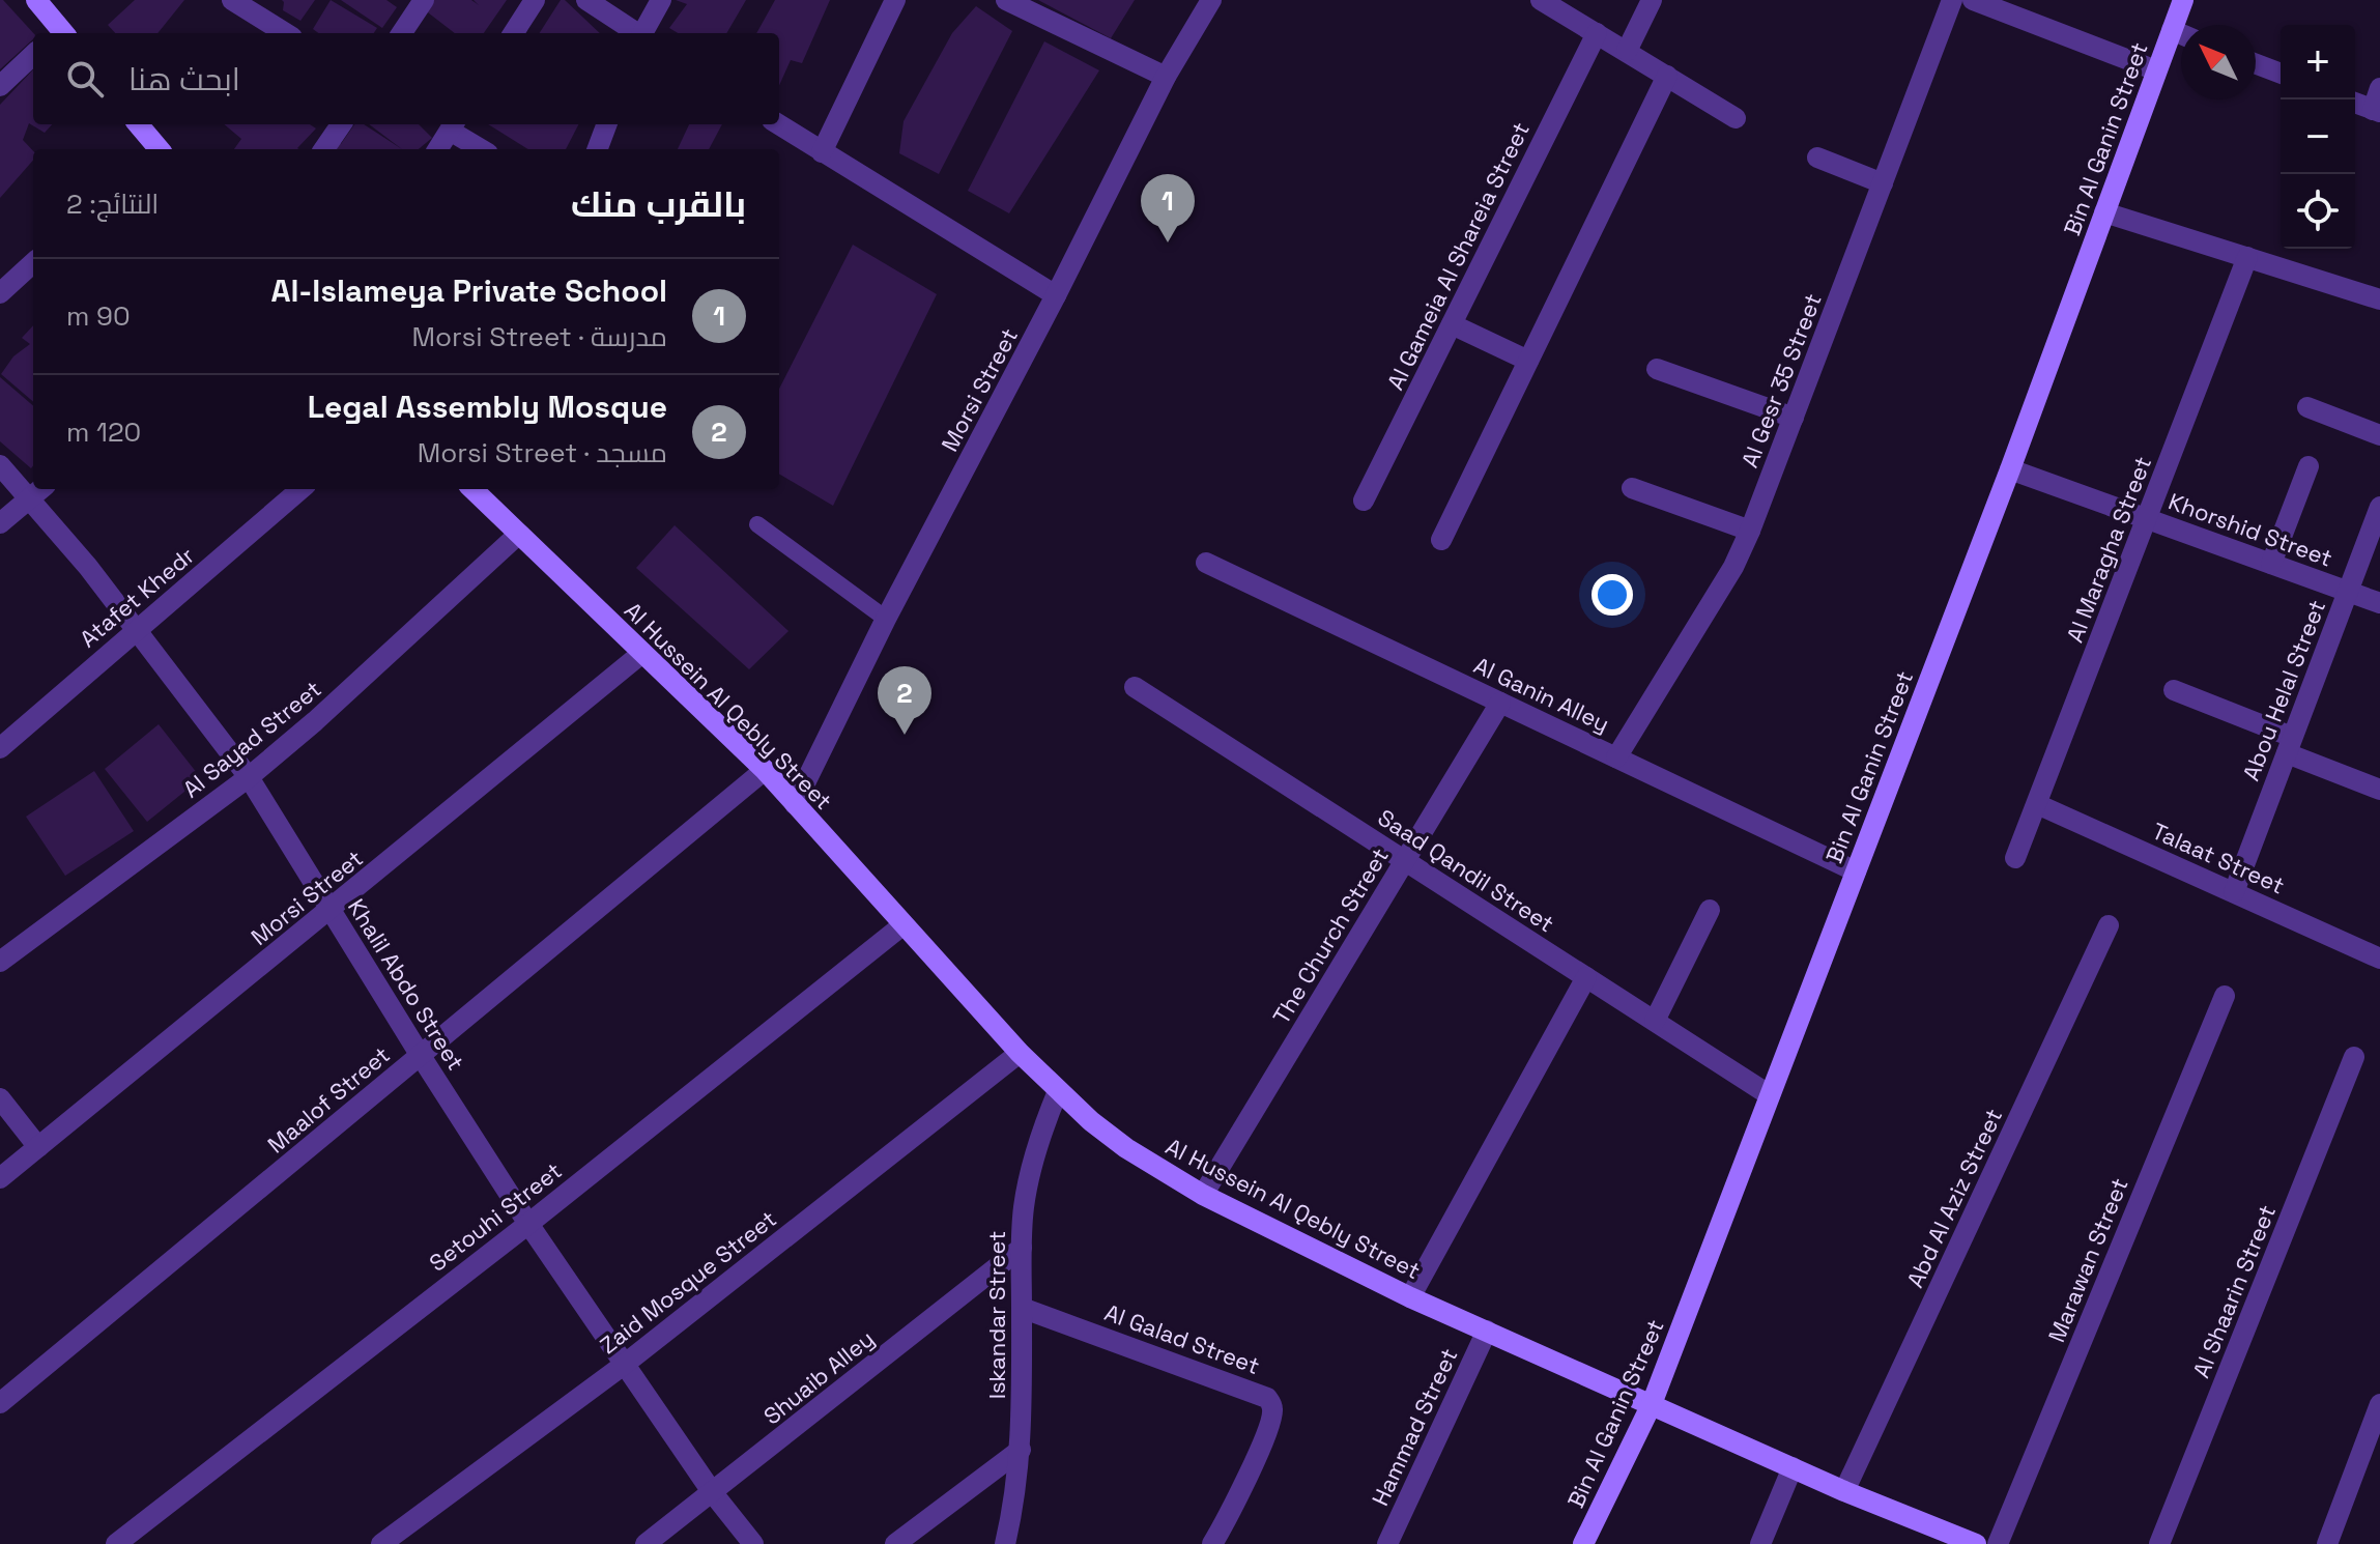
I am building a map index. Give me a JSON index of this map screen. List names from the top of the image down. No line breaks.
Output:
{"streets":{"main road":["Bin Al Ganin Street","Al Hussein Al Qebly Street"],"street":["Al Gameia Al Shareia Street","Al Gesr 35 Street","Morsi Street","Khorshid Street","Al Maragha Street","Atafet Khedr","Abou Helal Street","Al Ganin Alley","Al Sayad Street","Talaat Street","Saad Qandil Street","The Church Street","Khalil Abdo Street","Maalof Street","Abd Al Aziz Street","Setouhi Street","Marawan Street","Zaid Mosque Street","Al Shaarin Street","Iskandar Street","Al Galad Street","Shuaib Alley","Hammad Street"]},"crossings":[["Bin Al Ganin Street","Khorshid Street"],["Bin Al Ganin Street","Al Ganin Alley"],["Bin Al Ganin Street","Al Hussein Al Qebly Street"],["Bin Al Ganin Street","Saad Qandil Street"],["Al Gesr 35 Street","Al Ganin Alley"],["Morsi Street","Al Hussein Al Qebly Street"],["Morsi Street","Khalil Abdo Street"],["Khorshid Street","Al Maragha Street"],["Khorshid Street","Abou Helal Street"],["Al Maragha Street","Talaat Street"],["Atafet Khedr","Khalil Abdo Street"],["Abou Helal Street","Talaat Street"],["Al Ganin Alley","The Church Street"],["Al Hussein Al Qebly Street","Al Sayad Street"],["Al Hussein Al Qebly Street","The Church Street"],["Al Hussein Al Qebly Street","Maalof Street"],["Al Hussein Al Qebly Street","Abd Al Aziz Street"],["Al Hussein Al Qebly Street","Setouhi Street"],["Al Hussein Al Qebly Street","Zaid Mosque Street"],["Al Hussein Al Qebly Street","Iskandar Street"],["Al Hussein Al Qebly Street","Hammad Street"],["Al Sayad Street","Khalil Abdo Street"],["Saad Qandil Street","The Church Street"],["Khalil Abdo Street","Maalof Street"],["Khalil Abdo Street","Setouhi Street"],["Khalil Abdo Street","Zaid Mosque Street"],["Khalil Abdo Street","Shuaib Alley"],["Iskandar Street","Al Galad Street"],["Iskandar Street","Shuaib Alley"]],"north":"top left","page":{"map_buttons":["+","−"],"search":"ابحث هنا","heading":["بالقرب منك","النتائج: 2"],"pins":["1","2"],"list":[{"mark":"1","name":"Al-Islameya Private School","note":"مدرسة · Morsi Street","value":"90 m"},{"mark":"2","name":"Legal Assembly Mosque","note":"مسجد · Morsi Street","value":"120 m"}]}}
